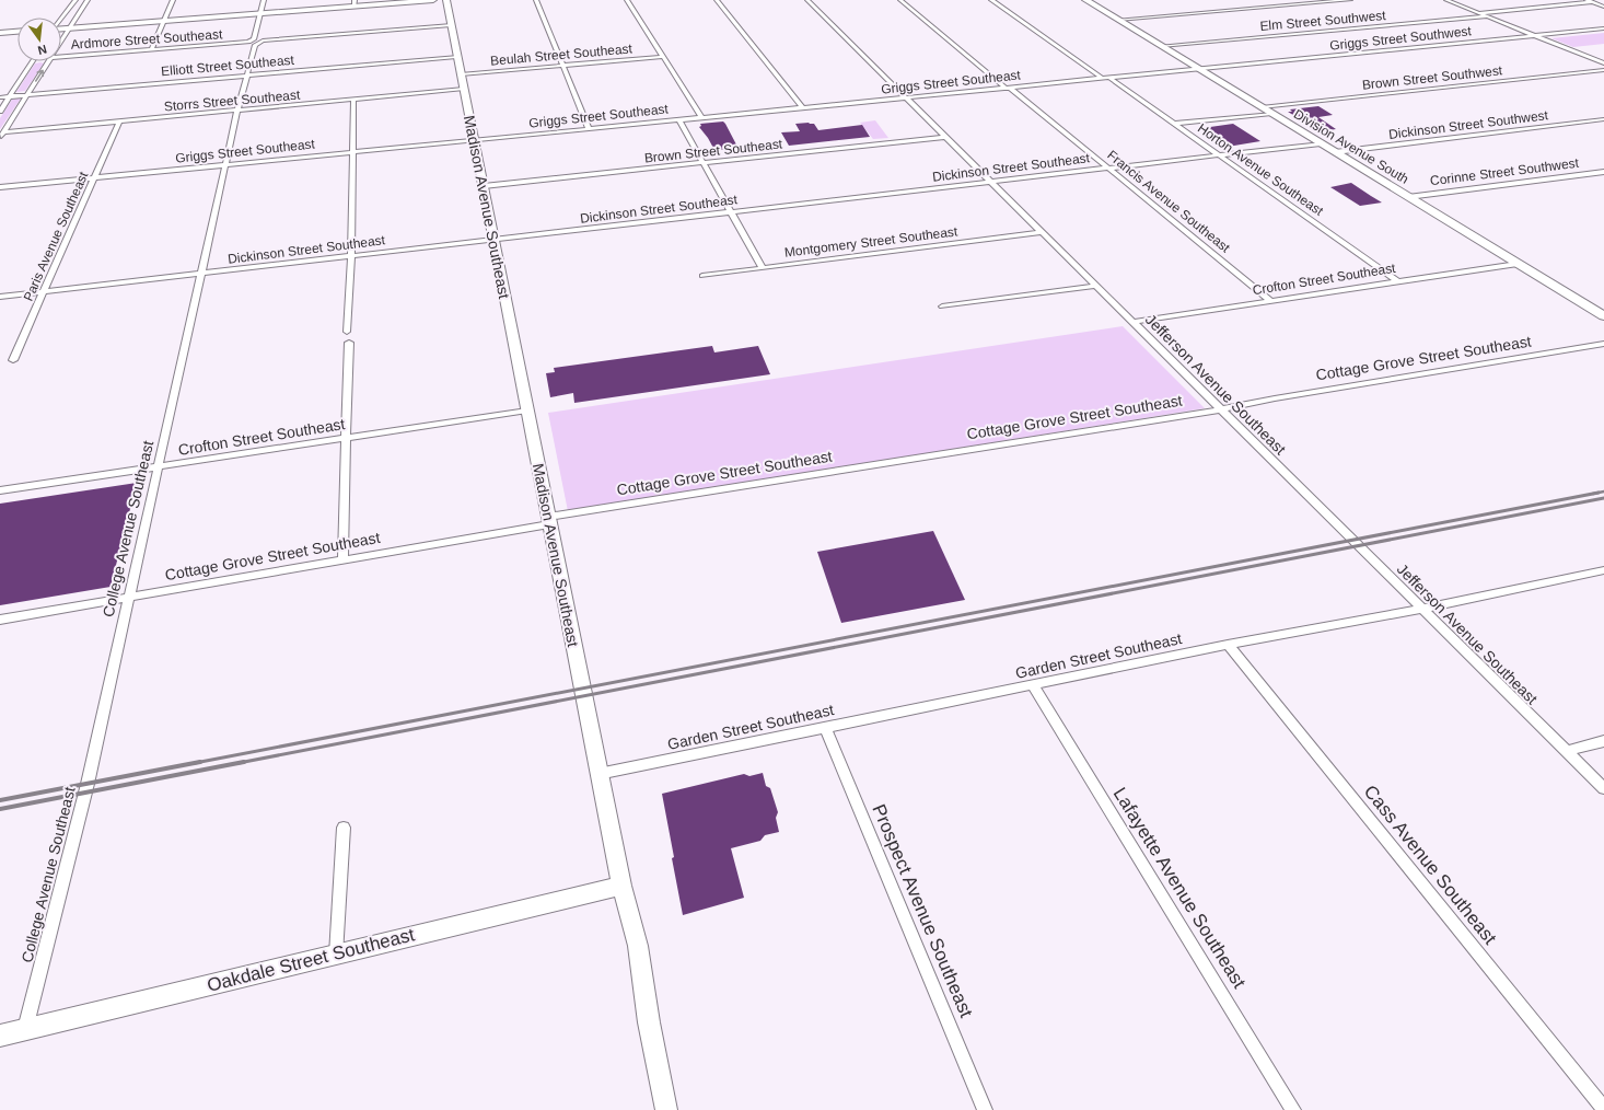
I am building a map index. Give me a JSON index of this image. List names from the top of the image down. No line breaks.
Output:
{"streets":{"main road":["Division Avenue South"],"street":["Elm Street Southwest","Griggs Street Southwest","Ardmore Street Southeast","Beulah Street Southeast","Elliott Street Southeast","Brown Street Southwest","Griggs Street Southeast","Storrs Street Southeast","Dickinson Street Southwest","Brown Street Southeast","Dickinson Street Southeast","Horton Avenue Southeast","Corinne Street Southwest","Francis Avenue Southeast","Madison Avenue Southeast","Paris Avenue Southeast","Montgomery Street Southeast","Crofton Street Southeast","Cottage Grove Street Southeast","Jefferson Avenue Southeast","College Avenue Southeast","Garden Street Southeast","Cass Avenue Southeast","Lafayette Avenue Southeast","Prospect Avenue Southeast","Oakdale Street Southeast"]},"crossings":[["Elm Street Southwest","Division Avenue South"],["Griggs Street Southwest","Griggs Street Southeast"],["Griggs Street Southwest","Division Avenue South"],["Beulah Street Southeast","Madison Avenue Southeast"],["Elliott Street Southeast","Madison Avenue Southeast"],["Elliott Street Southeast","College Avenue Southeast"],["Brown Street Southwest","Division Avenue South"],["Griggs Street Southeast","Division Avenue South"],["Griggs Street Southeast","Horton Avenue Southeast"],["Griggs Street Southeast","Francis Avenue Southeast"],["Griggs Street Southeast","Madison Avenue Southeast"],["Griggs Street Southeast","Paris Avenue Southeast"],["Griggs Street Southeast","Jefferson Avenue Southeast"],["Griggs Street Southeast","College Avenue Southeast"],["Storrs Street Southeast","Madison Avenue Southeast"],["Storrs Street Southeast","Paris Avenue Southeast"],["Storrs Street Southeast","College Avenue Southeast"],["Dickinson Street Southwest","Division Avenue South"],["Division Avenue South","Dickinson Street Southeast"],["Division Avenue South","Corinne Street Southwest"],["Division Avenue South","Crofton Street Southeast"],["Brown Street Southeast","Madison Avenue Southeast"],["Brown Street Southeast","Jefferson Avenue Southeast"],["Dickinson Street Southeast","Horton Avenue Southeast"],["Dickinson Street Southeast","Francis Avenue Southeast"],["Dickinson Street Southeast","Madison Avenue Southeast"],["Dickinson Street Southeast","Paris Avenue Southeast"],["Dickinson Street Southeast","Jefferson Avenue Southeast"],["Dickinson Street Southeast","College Avenue Southeast"],["Horton Avenue Southeast","Crofton Street Southeast"],["Francis Avenue Southeast","Crofton Street Southeast"],["Madison Avenue Southeast","Crofton Street Southeast"],["Madison Avenue Southeast","Cottage Grove Street Southeast"],["Madison Avenue Southeast","College Avenue Southeast"],["Madison Avenue Southeast","Garden Street Southeast"],["Madison Avenue Southeast","Oakdale Street Southeast"],["Montgomery Street Southeast","Jefferson Avenue Southeast"],["Crofton Street Southeast","Jefferson Avenue Southeast"],["Crofton Street Southeast","College Avenue Southeast"],["Cottage Grove Street Southeast","Jefferson Avenue Southeast"],["Cottage Grove Street Southeast","College Avenue Southeast"],["Jefferson Avenue Southeast","Garden Street Southeast"],["College Avenue Southeast","Oakdale Street Southeast"],["Garden Street Southeast","Cass Avenue Southeast"],["Garden Street Southeast","Lafayette Avenue Southeast"],["Garden Street Southeast","Prospect Avenue Southeast"]],"north":"bottom"}
